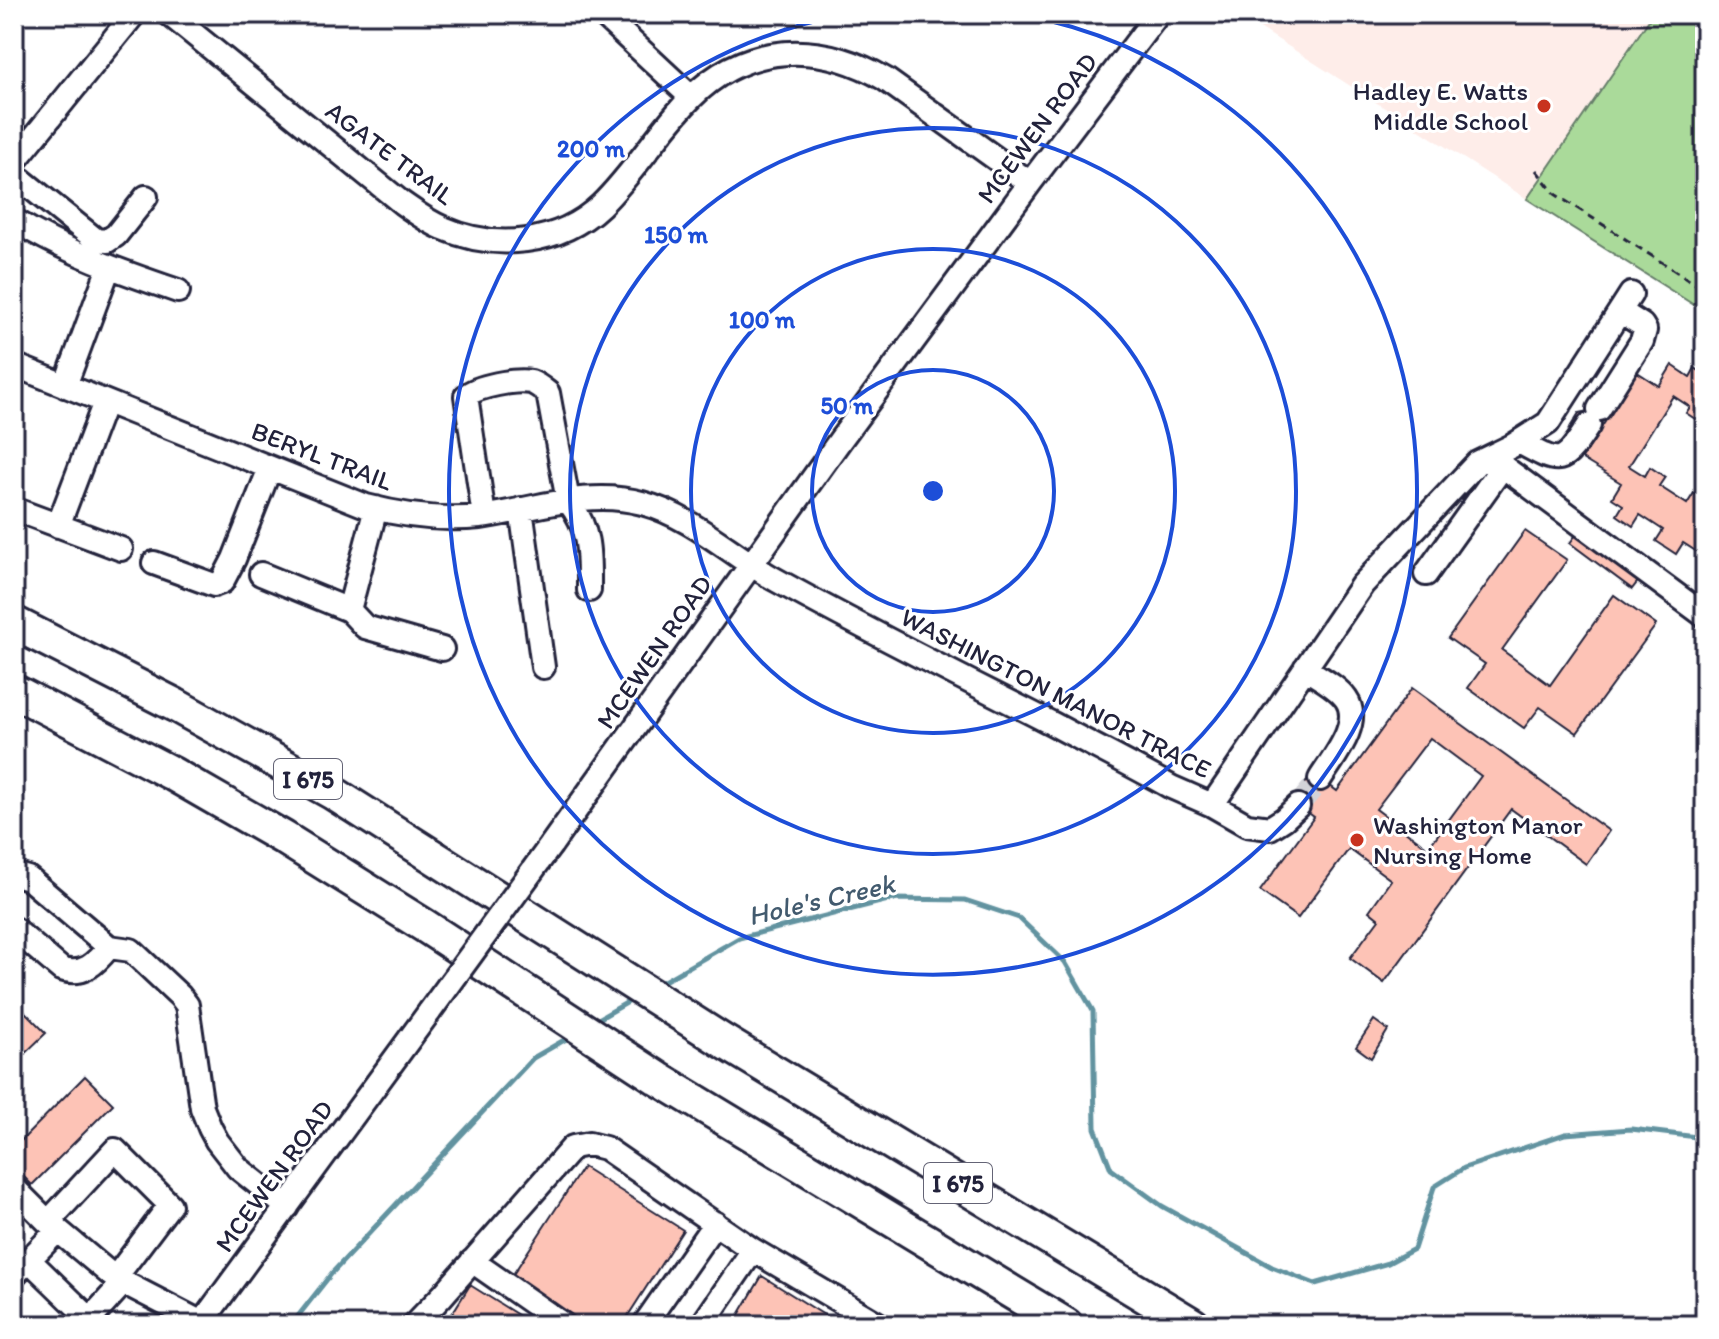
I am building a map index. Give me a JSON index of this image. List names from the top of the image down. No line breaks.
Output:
{"streets":{"highway":["I 675"],"street":["MCEWEN ROAD","AGATE TRAIL","BERYL TRAIL","WASHINGTON MANOR TRACE"]},"crossings":[["MCEWEN ROAD","AGATE TRAIL"],["MCEWEN ROAD","BERYL TRAIL"],["MCEWEN ROAD","WASHINGTON MANOR TRACE"],["BERYL TRAIL","WASHINGTON MANOR TRACE"]],"water":["Hole's Creek"],"places":["Hadley E. Watts Middle School","Washington Manor Nursing Home"],"rings":["200 m","150 m","100 m","50 m"]}
